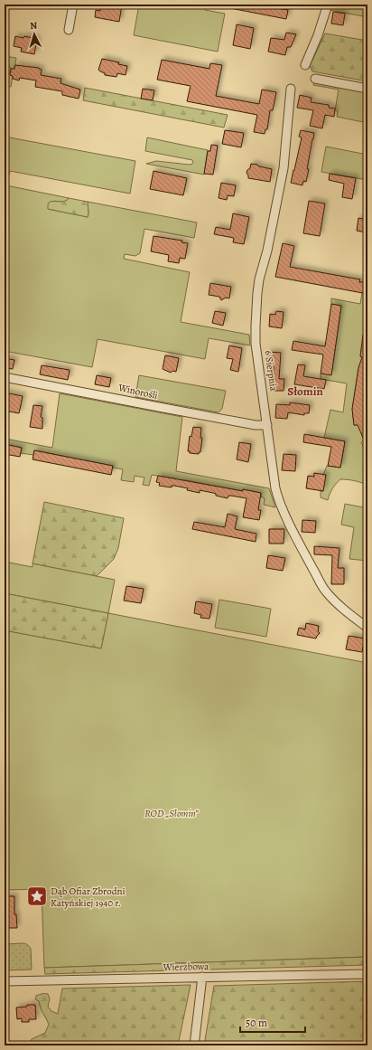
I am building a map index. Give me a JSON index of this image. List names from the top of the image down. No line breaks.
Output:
{"streets":{"street":["6 Sierpnia","Winorośli","Wierzbowa"]},"crossings":[["6 Sierpnia","Winorośli"]],"districts":["Słomin"],"parks":["ROD „Słomin”"],"places":{"place":["Dąb Ofiar Zbrodni Katyńskiej 1940 r."]},"scale_bar":"50 m","north":"top"}
